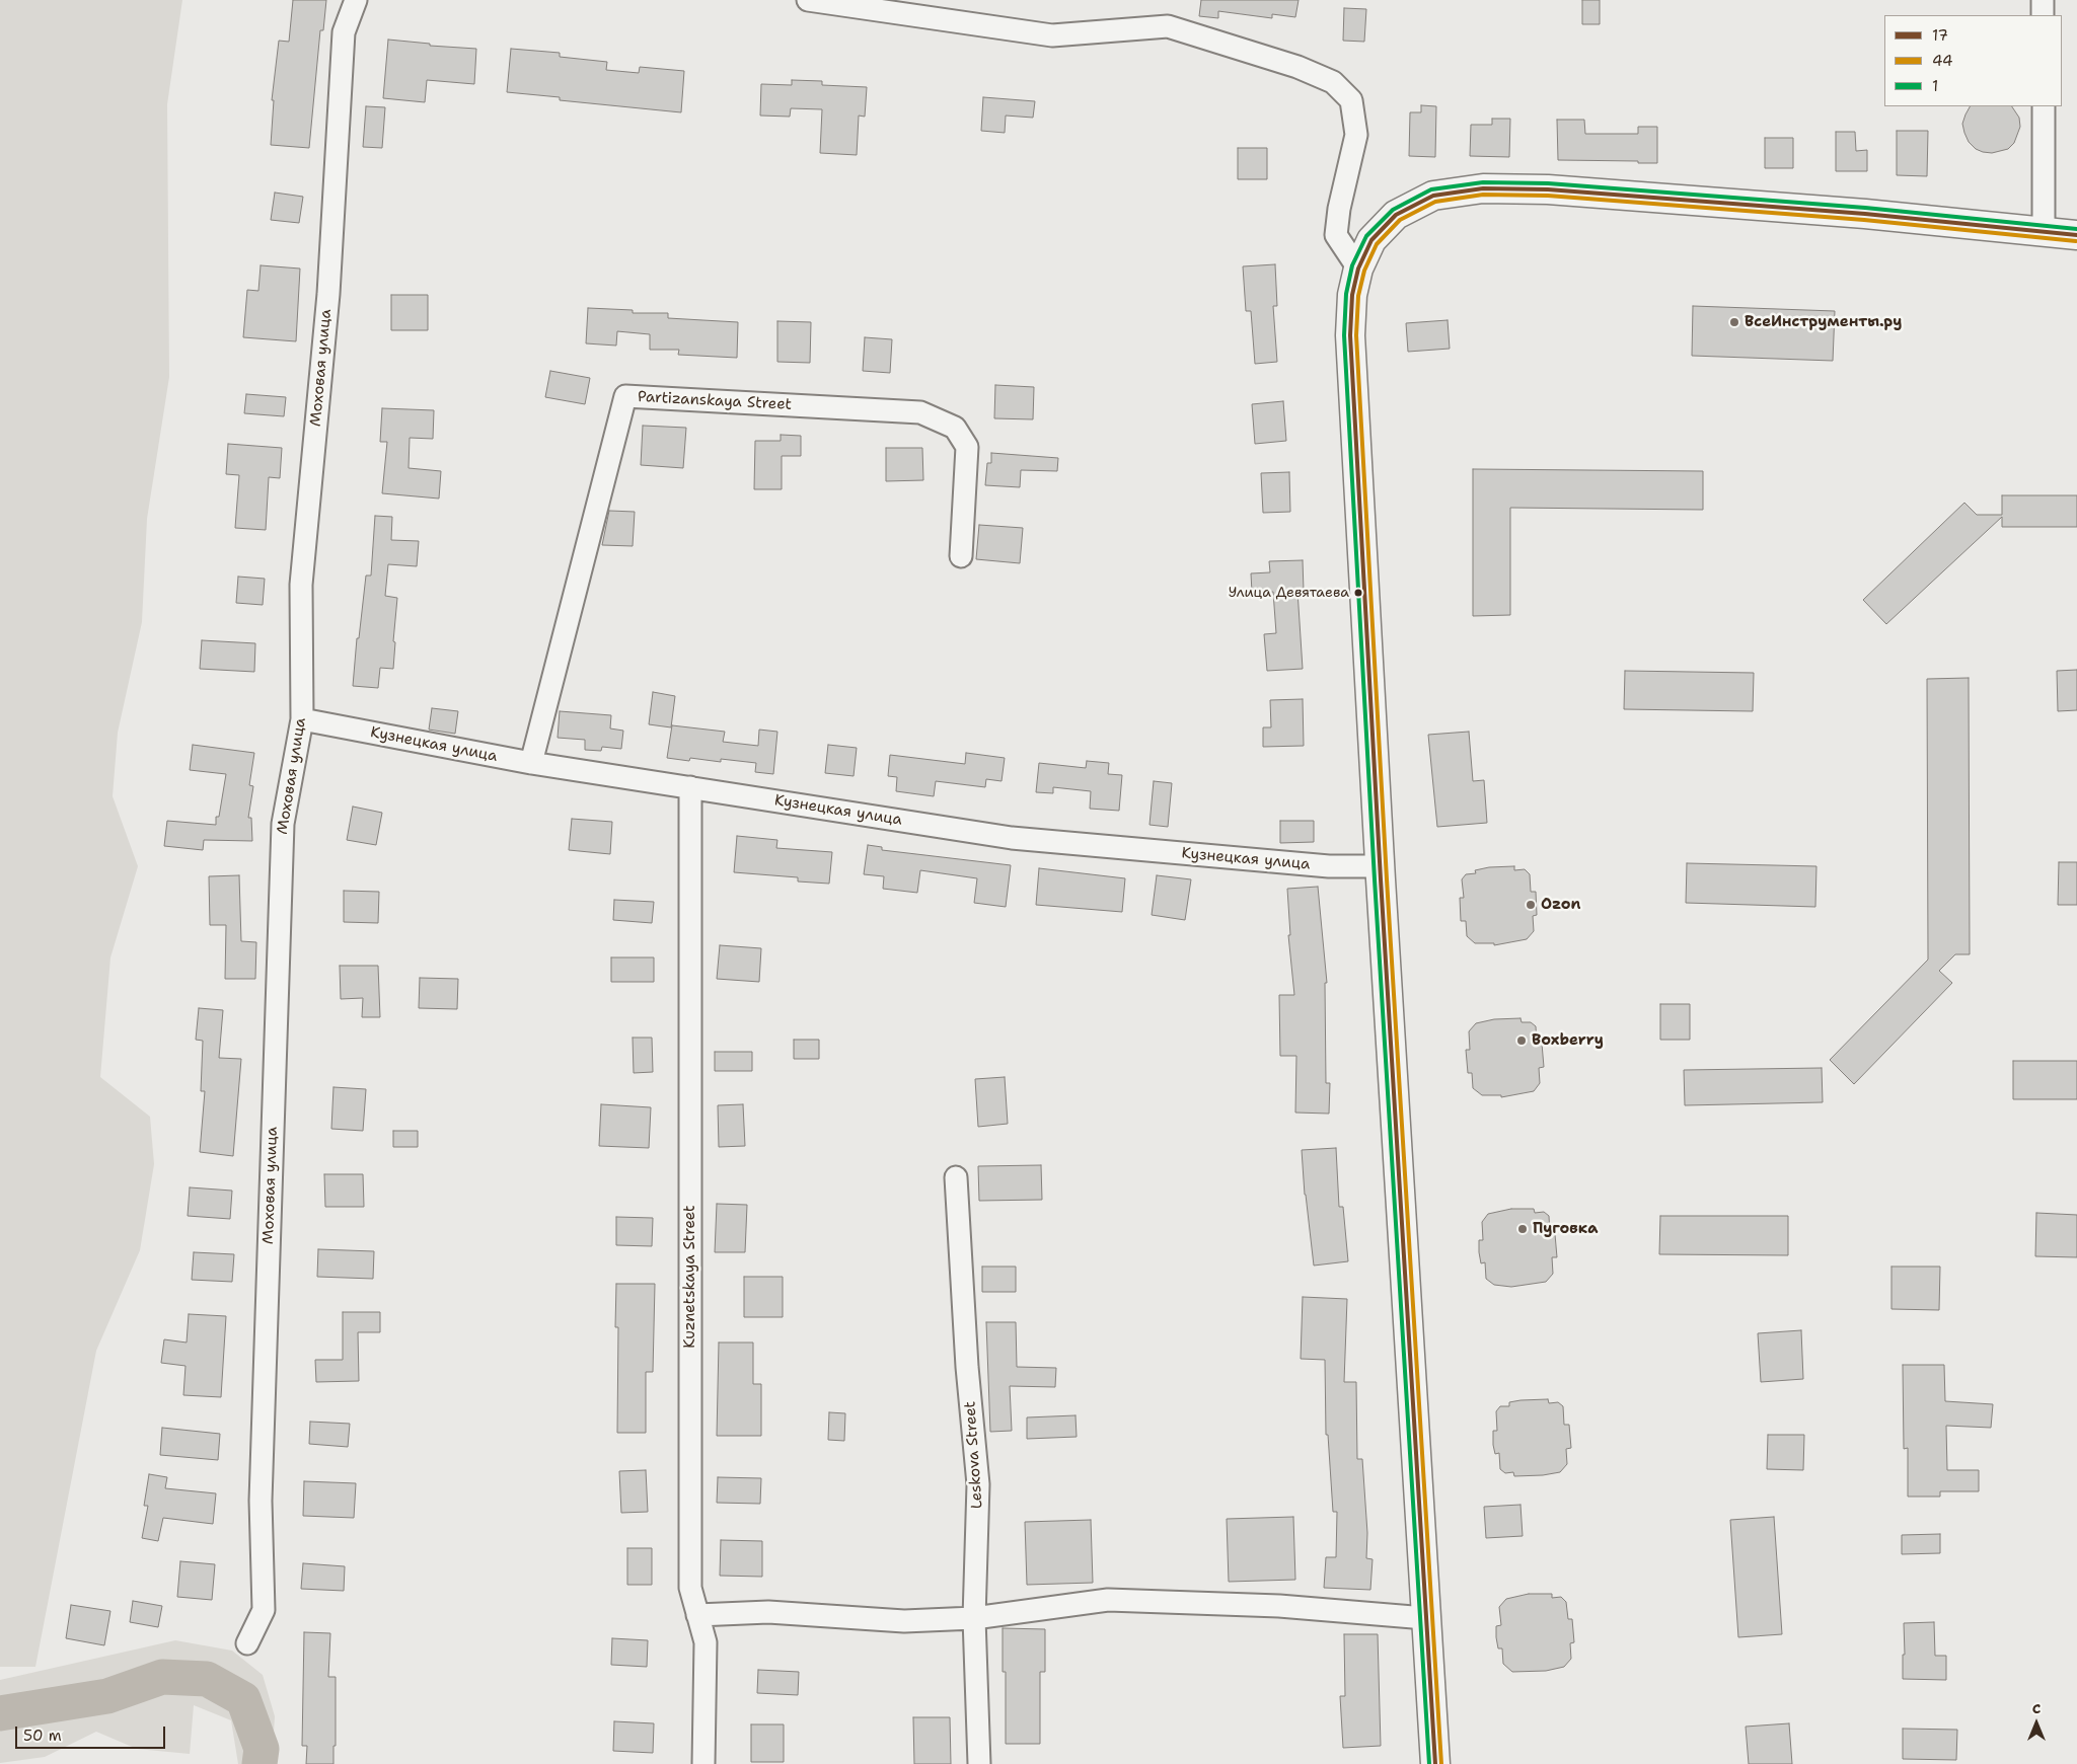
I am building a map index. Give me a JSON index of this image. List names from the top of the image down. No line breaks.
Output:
{"streets":{"street":["Моховая улица","Partizanskaya Street","Кузнецкая улица","Kuznetskaya Street","Leskova Street"]},"crossings":[["Моховая улица","Кузнецкая улица"],["Partizanskaya Street","Кузнецкая улица"],["Кузнецкая улица","Kuznetskaya Street"]],"places":["ВсеИнструменты.ру","Улица Девятаева","Ozon","Boxberry","Пуговка"],"lines":["transit line 1","transit line 17","transit line 44"],"legend":["17","44","1"],"scale_bar":"50 m","north":"top"}
